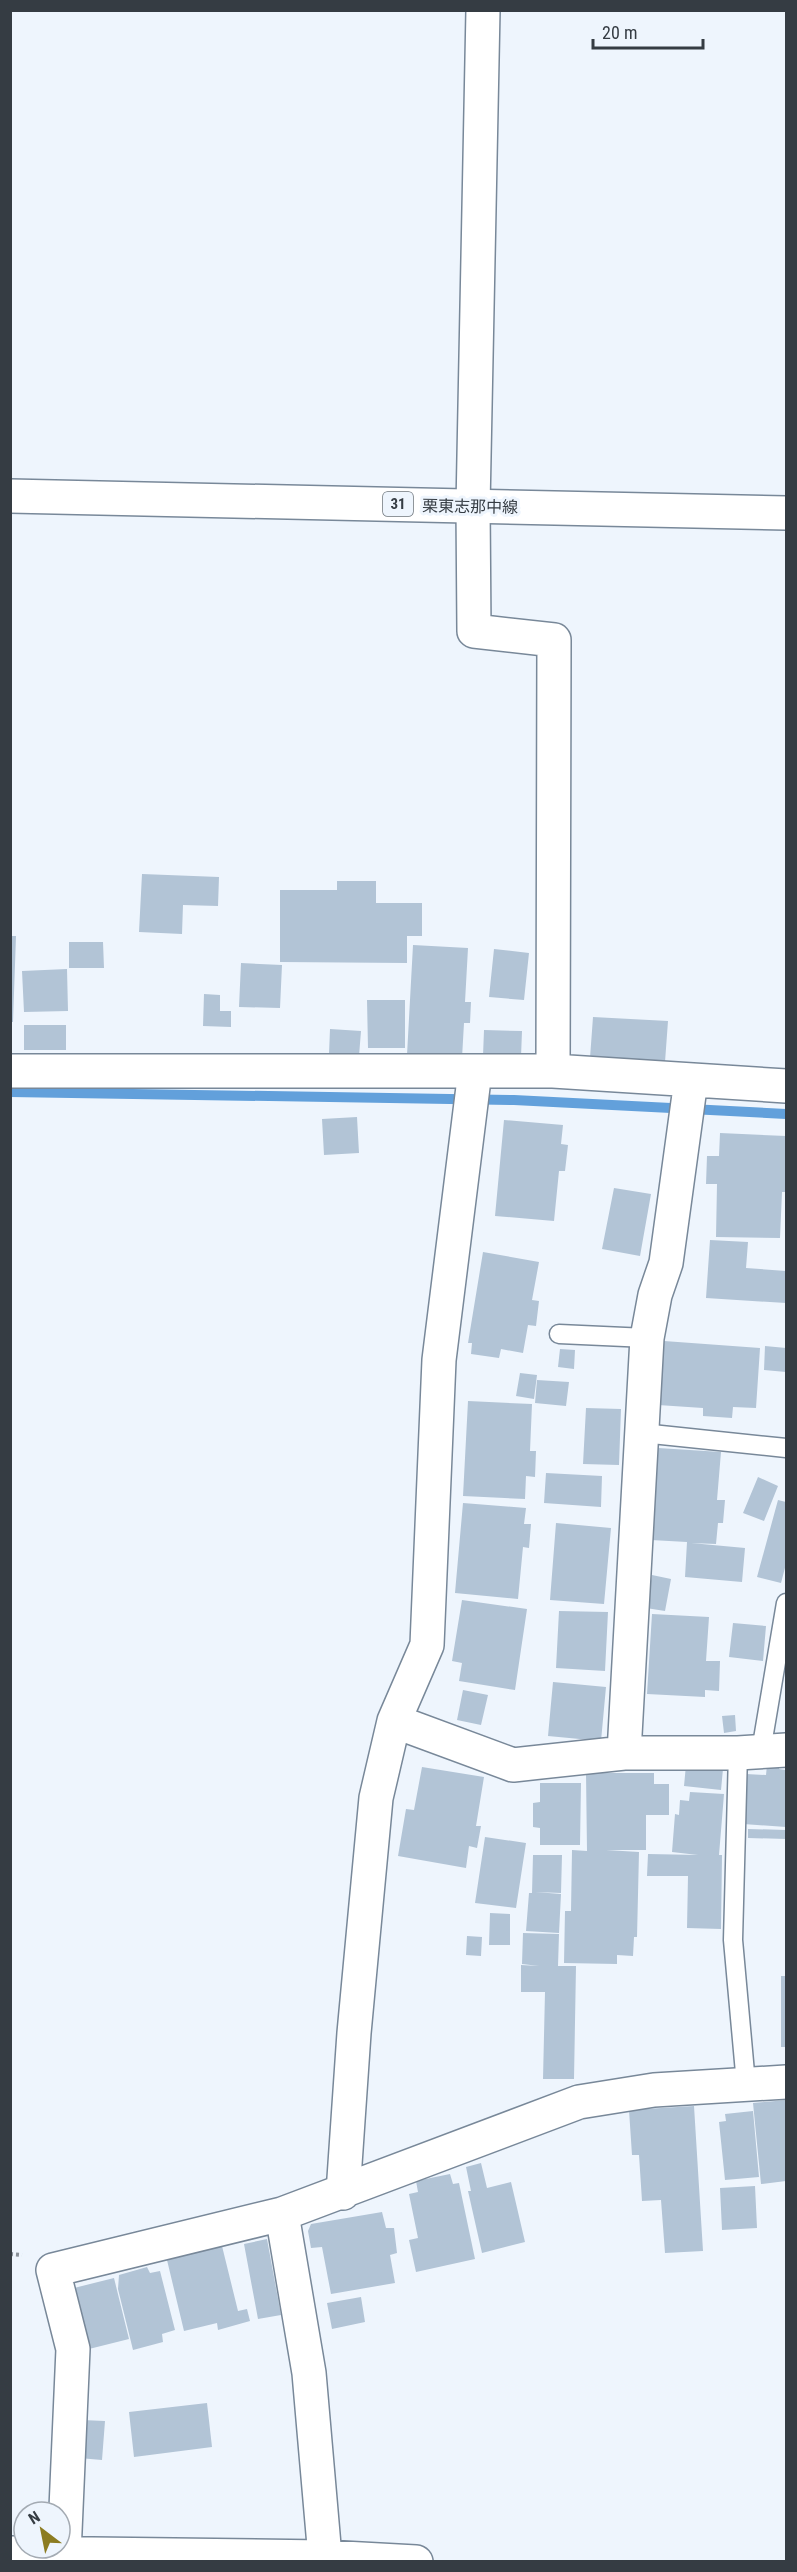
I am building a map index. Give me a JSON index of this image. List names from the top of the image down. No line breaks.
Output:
{"streets":{"street":["31","栗東志那中線"]},"scale_bar":"20 m","north":"top left"}
